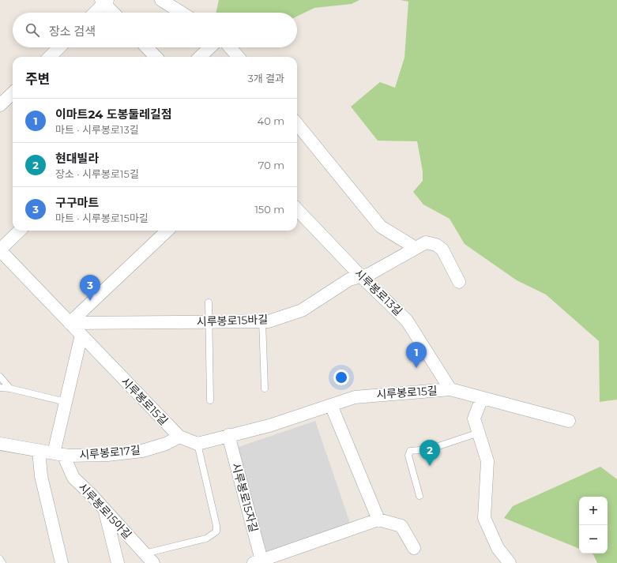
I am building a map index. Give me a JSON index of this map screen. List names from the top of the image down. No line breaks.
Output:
{"streets":{"street":["시루봉로13길","시루봉로15바길","시루봉로15길","시루봉로17길","시루봉로15자길","시루봉로15아길"]},"crossings":[["시루봉로13길","시루봉로15바길"],["시루봉로13길","시루봉로15길"],["시루봉로15바길","시루봉로15길"],["시루봉로15길","시루봉로17길"],["시루봉로15길","시루봉로15자길"],["시루봉로17길","시루봉로15아길"]],"page":{"search":"장소 검색","heading":["주변","3개 결과"],"list":[{"mark":"1","name":"이마트24 도봉둘레길점","note":"마트 · 시루봉로13길","value":"40 m"},{"mark":"2","name":"현대빌라","note":"장소 · 시루봉로15길","value":"70 m"},{"mark":"3","name":"구구마트","note":"마트 · 시루봉로15마길","value":"150 m"}],"pins":["3","1","2"],"map_buttons":["+","−"]}}
